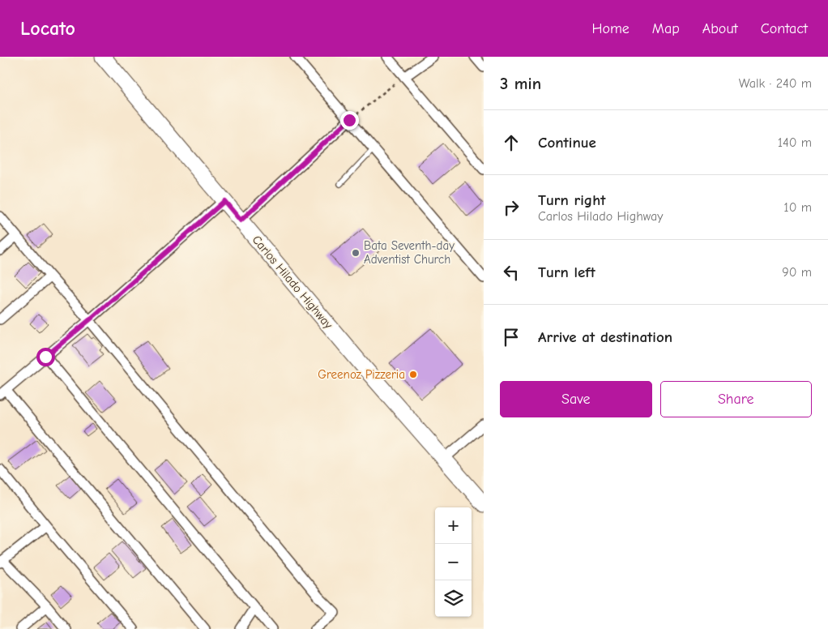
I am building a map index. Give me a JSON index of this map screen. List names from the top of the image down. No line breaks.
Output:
{"streets":{"main road":["Carlos Hilado Highway"]},"places":["Bata Seventh-day Adventist Church","Greenoz Pizzeria"],"page":{"header":"Locato","nav":["Home","Map","About","Contact"],"heading":["3 min","Walk · 240 m"],"list":[["Continue","140 m"],["Turn right","Carlos Hilado Highway","10 m"],["Turn left","90 m"],"Arrive at destination"],"buttons":["Save","Share"],"map_buttons":["+","−"]}}
